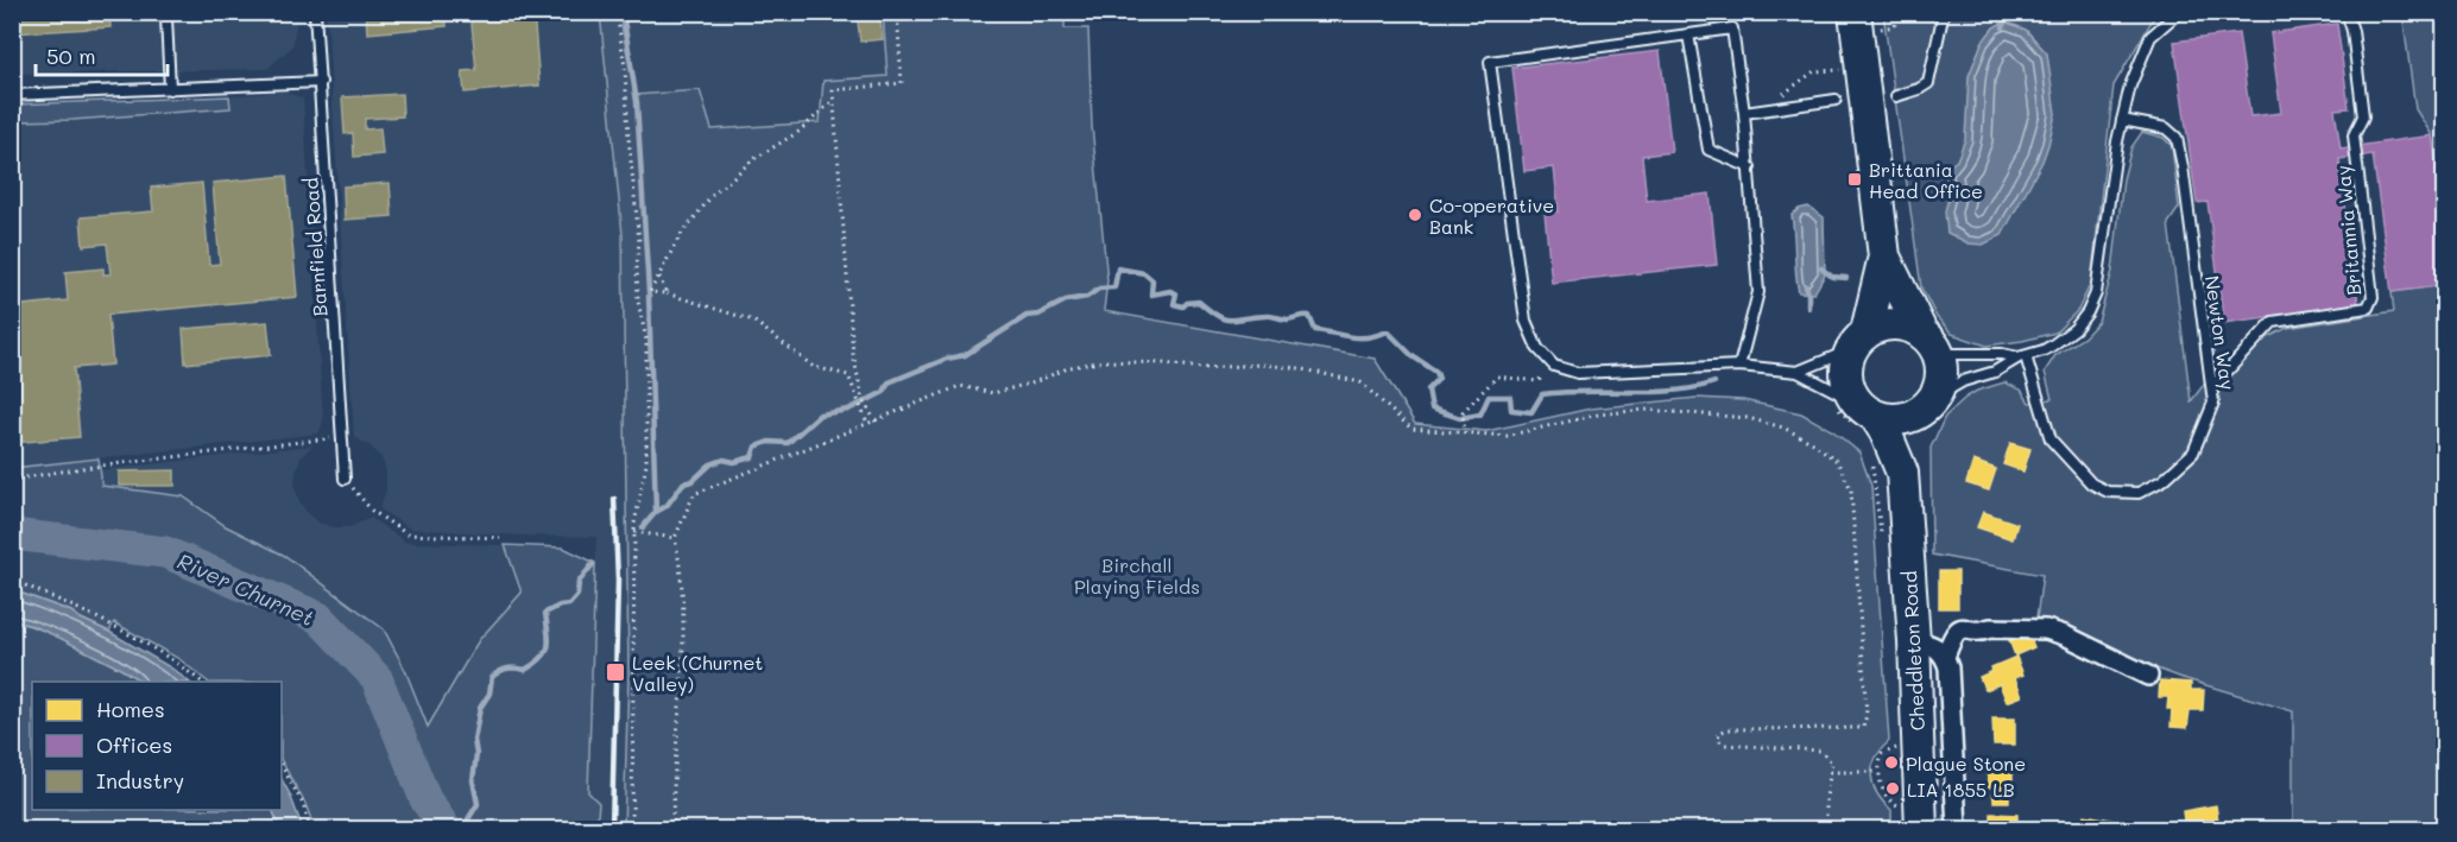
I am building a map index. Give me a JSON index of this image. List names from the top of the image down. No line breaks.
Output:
{"streets":{"highway":["Cheddleton Road"],"lane":["Britannia Way","Barnfield Road","Newton Way"]},"crossings":[["Britannia Way","Newton Way"]],"water":["River Churnet"],"parks":["Birchall Playing Fields"],"places":{"transit":["Brittania Head Office","Leek (Churnet Valley)"],"other":["Co-operative Bank","Plague Stone","LIA 1855 LB"]},"legend":["Homes","Offices","Industry"],"scale_bar":"50 m"}
